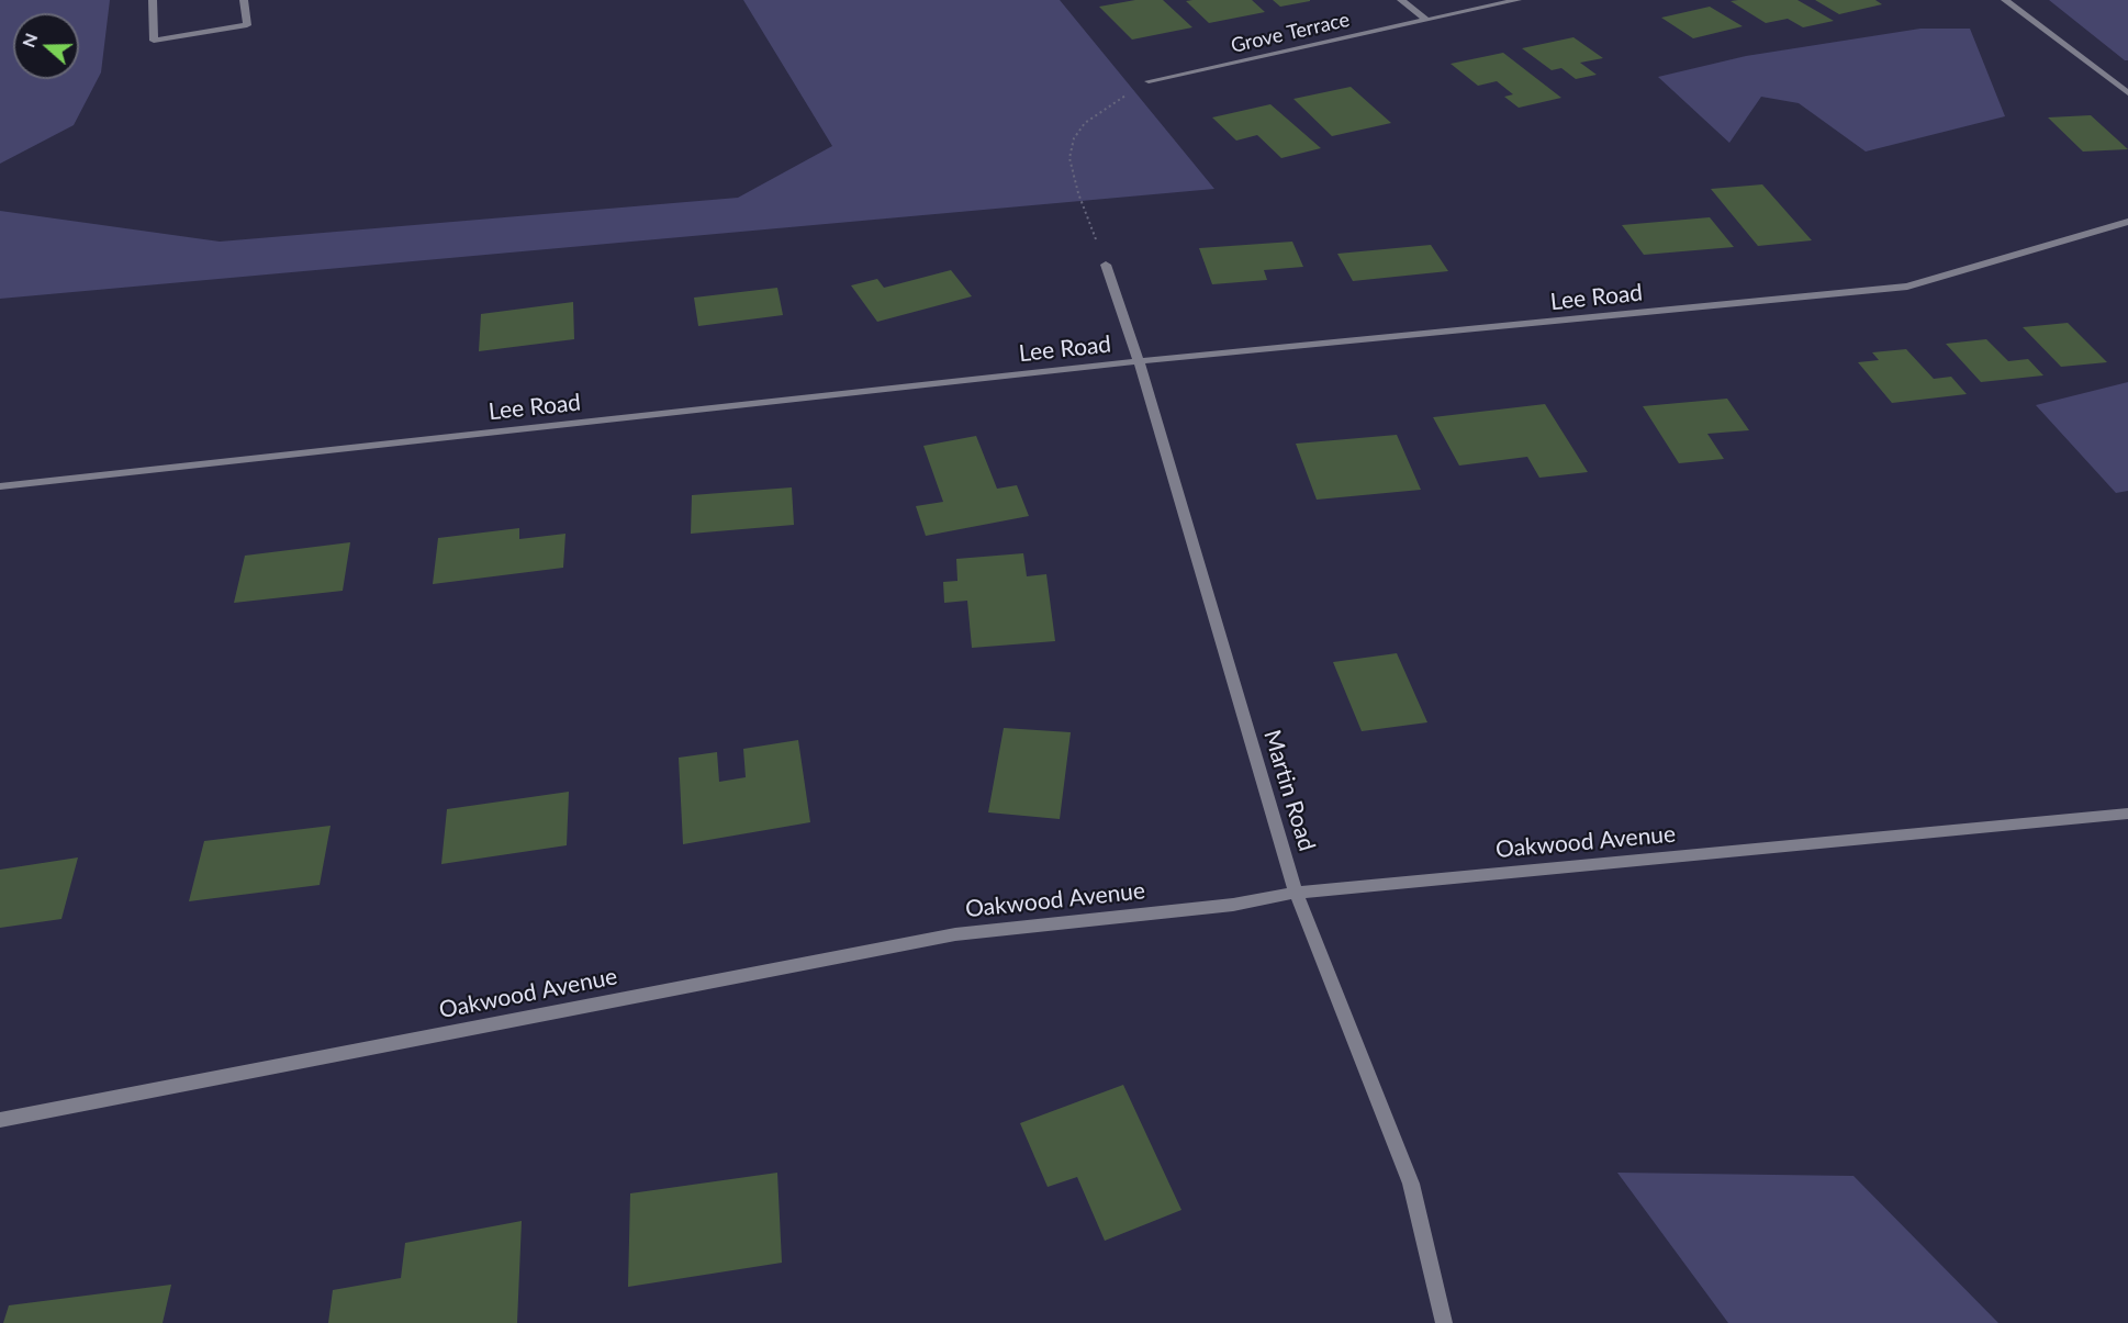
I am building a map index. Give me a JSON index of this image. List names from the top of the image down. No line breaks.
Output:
{"streets":{"street":["Grove Terrace","Lee Road","Martin Road","Oakwood Avenue"]},"crossings":[["Lee Road","Martin Road"],["Martin Road","Oakwood Avenue"]],"north":"left"}
